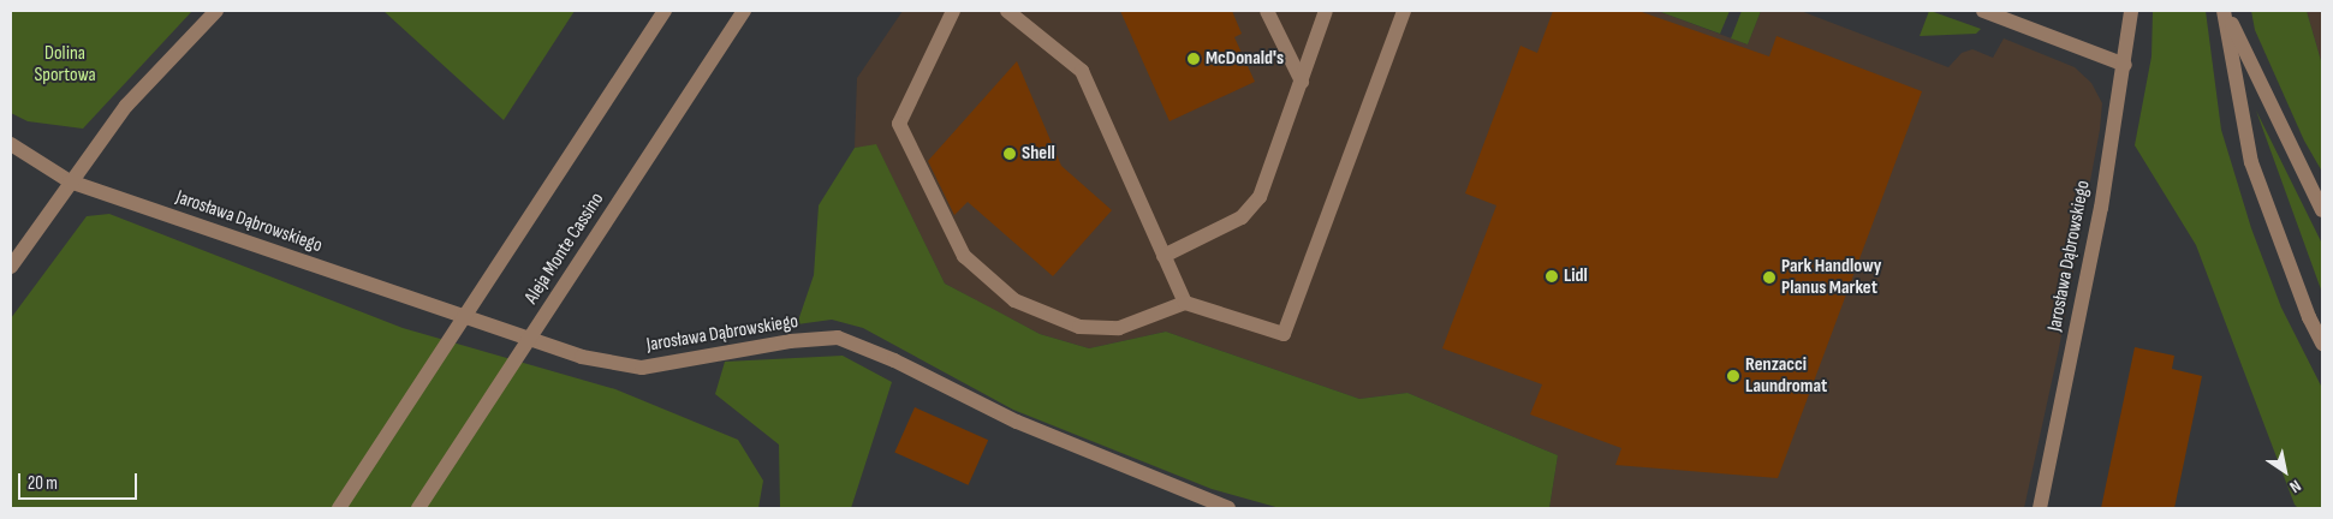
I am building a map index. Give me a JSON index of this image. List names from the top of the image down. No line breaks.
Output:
{"streets":{"street":["Jarosława Dąbrowskiego","Aleja Monte Cassino"]},"parks":["Dolina Sportowa"],"places":["McDonald's","Shell","Lidl","Park Handlowy Planus Market","Renzacci Laundromat"],"scale_bar":"20 m","north":"bottom right"}
